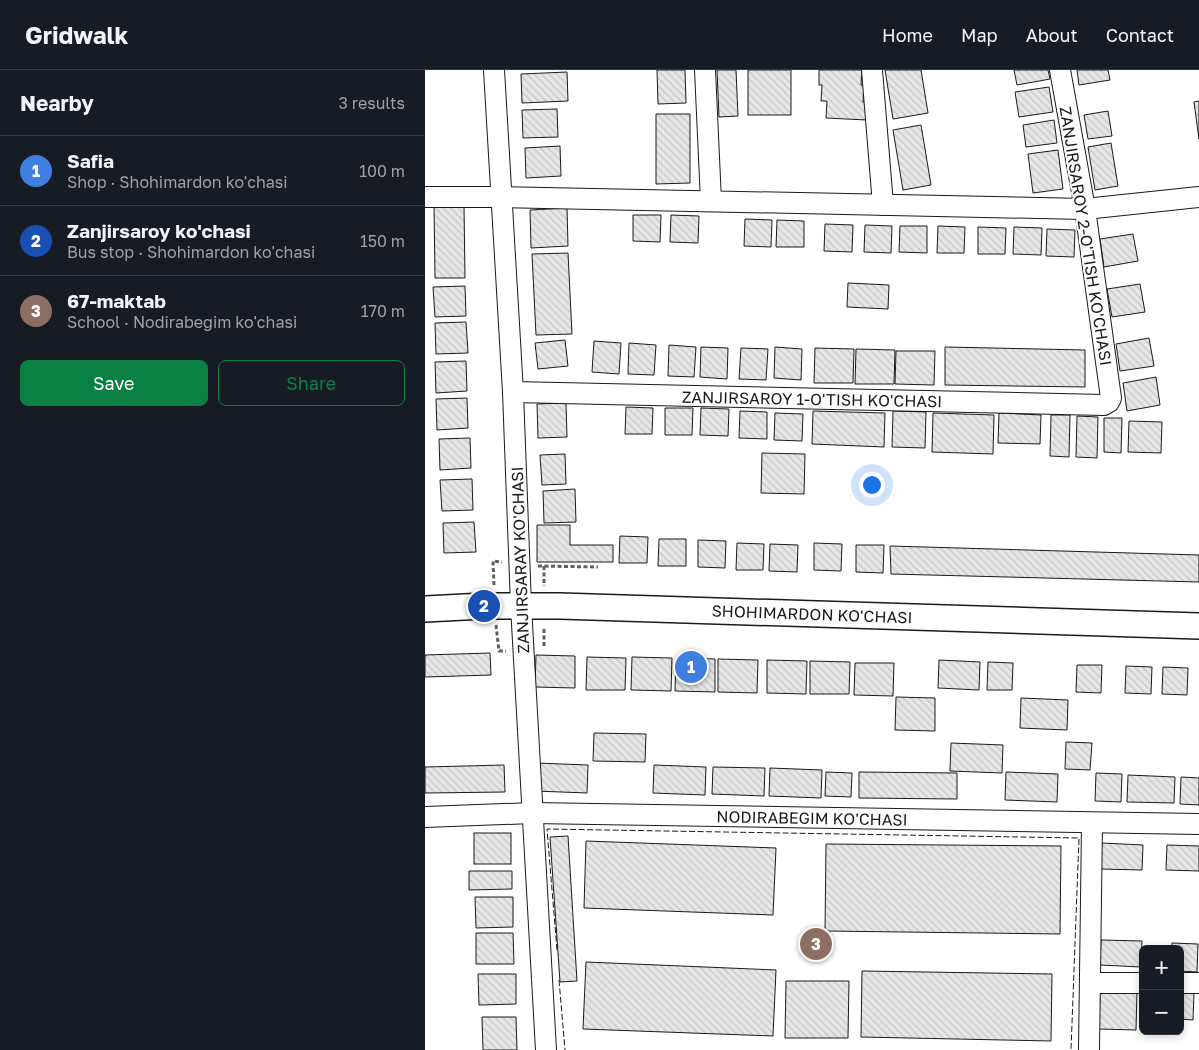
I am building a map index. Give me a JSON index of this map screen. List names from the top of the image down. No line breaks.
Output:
{"streets":{"main road":["SHOHIMARDON KO'CHASI"],"street":["ZANJIRSAROY 2-O'TISH KO'CHASI","ZANJIRSAROY 1-O'TISH KO'CHASI","ZANJIRSARAY KO'CHASI","NODIRABEGIM KO'CHASI"]},"crossings":[["ZANJIRSAROY 2-O'TISH KO'CHASI","ZANJIRSAROY 1-O'TISH KO'CHASI"],["ZANJIRSAROY 1-O'TISH KO'CHASI","ZANJIRSARAY KO'CHASI"],["ZANJIRSARAY KO'CHASI","SHOHIMARDON KO'CHASI"],["ZANJIRSARAY KO'CHASI","NODIRABEGIM KO'CHASI"]],"page":{"header":"Gridwalk","nav":["Home","Map","About","Contact"],"heading":["Nearby","3 results"],"list":[{"mark":"1","name":"Safia","note":"Shop · Shohimardon ko'chasi","value":"100 m"},{"mark":"2","name":"Zanjirsaroy ko'chasi","note":"Bus stop · Shohimardon ko'chasi","value":"150 m"},{"mark":"3","name":"67-maktab","note":"School · Nodirabegim ko'chasi","value":"170 m"}],"buttons":["Save","Share"],"pins":["2","1","3"],"map_buttons":["+","−"]}}
